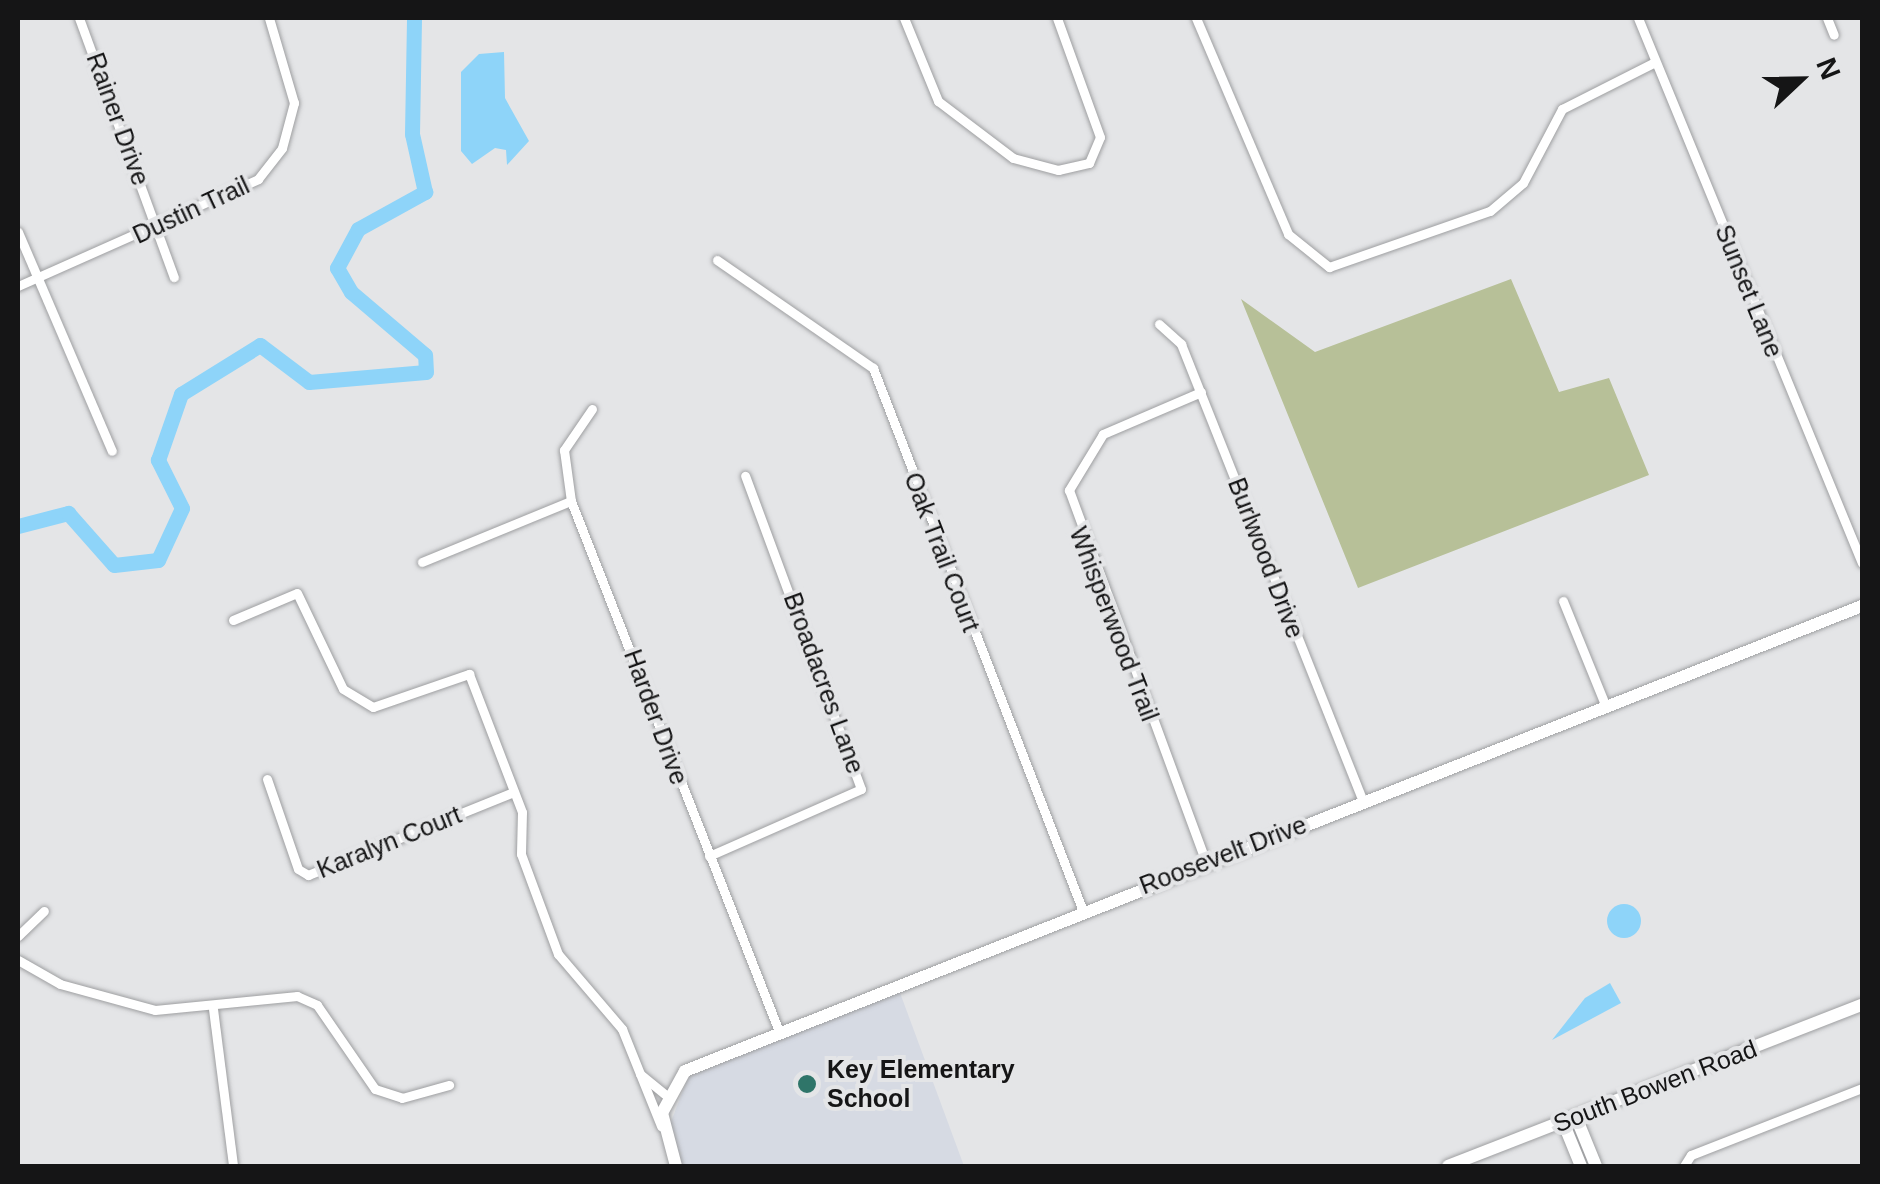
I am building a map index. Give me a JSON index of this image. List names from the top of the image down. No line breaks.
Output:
{"streets":{"street":["Rainer Drive","Dustin Trail","Sunset Lane","Oak Trail Court","Burlwood Drive","Whisperwood Trail","Broadacres Lane","Harder Drive","Karalyn Court","Roosevelt Drive","South Bowen Road"]},"crossings":[["Rainer Drive","Dustin Trail"],["Oak Trail Court","Roosevelt Drive"],["Burlwood Drive","Whisperwood Trail"],["Burlwood Drive","Roosevelt Drive"],["Whisperwood Trail","Roosevelt Drive"],["Broadacres Lane","Harder Drive"],["Harder Drive","Roosevelt Drive"]],"places":["Key Elementary School"],"north":"right"}
